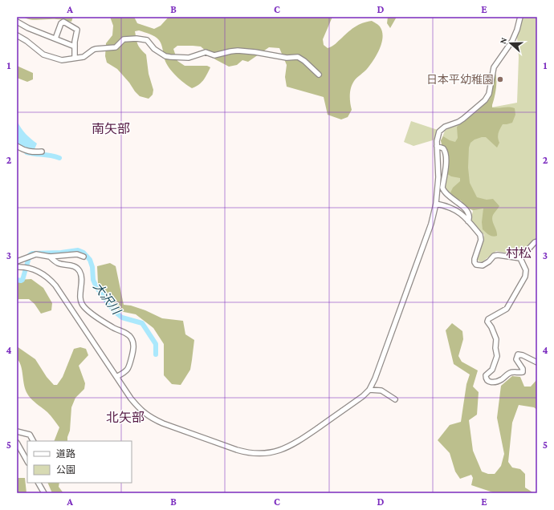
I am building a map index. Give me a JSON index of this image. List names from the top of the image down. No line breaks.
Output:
{"districts":["南矢部","村松","北矢部"],"water":["大沢川"],"places":["日本平幼稚園"],"legend":["道路","公園"],"north":"left","grid":{"columns":["A","B","C","D","E"],"rows":["1","2","3","4","5"]}}
